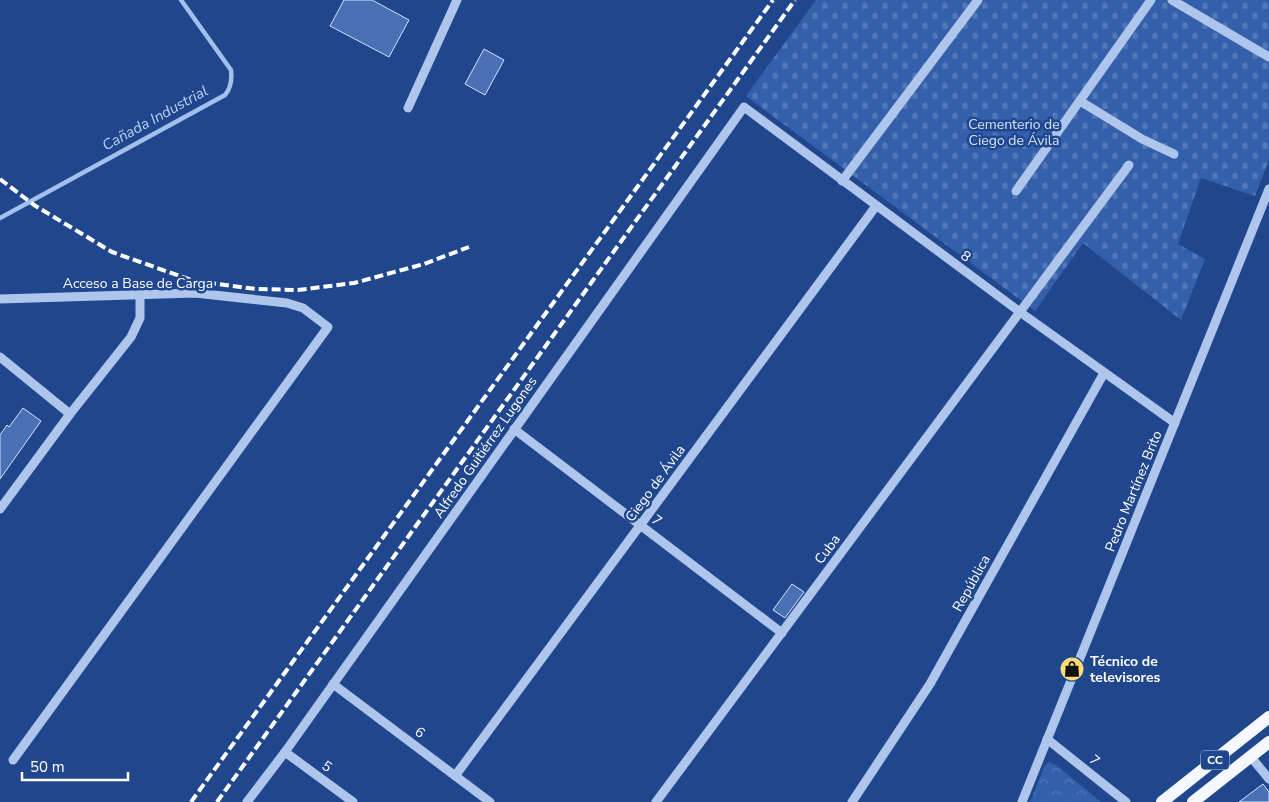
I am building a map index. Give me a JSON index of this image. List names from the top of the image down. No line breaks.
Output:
{"streets":{"main road":["CC"],"street":["8","Acceso a Base de Carga","Alfredo Guitiérrez Lugones","Ciego de Ávila","Pedro Martínez Brito","7","Cuba","República","6","5"]},"crossings":[["8","Alfredo Guitiérrez Lugones"],["8","Ciego de Ávila"],["8","Pedro Martínez Brito"],["8","Cuba"],["8","República"],["Alfredo Guitiérrez Lugones","7"],["Alfredo Guitiérrez Lugones","6"],["Alfredo Guitiérrez Lugones","5"],["Ciego de Ávila","7"],["Ciego de Ávila","6"],["Pedro Martínez Brito","7"],["7","Cuba"]],"water":["Cañada Industrial"],"parks":["Cementerio de Ciego de Ávila"],"places":{"shop":["Técnico de televisores"]},"scale_bar":"50 m"}
